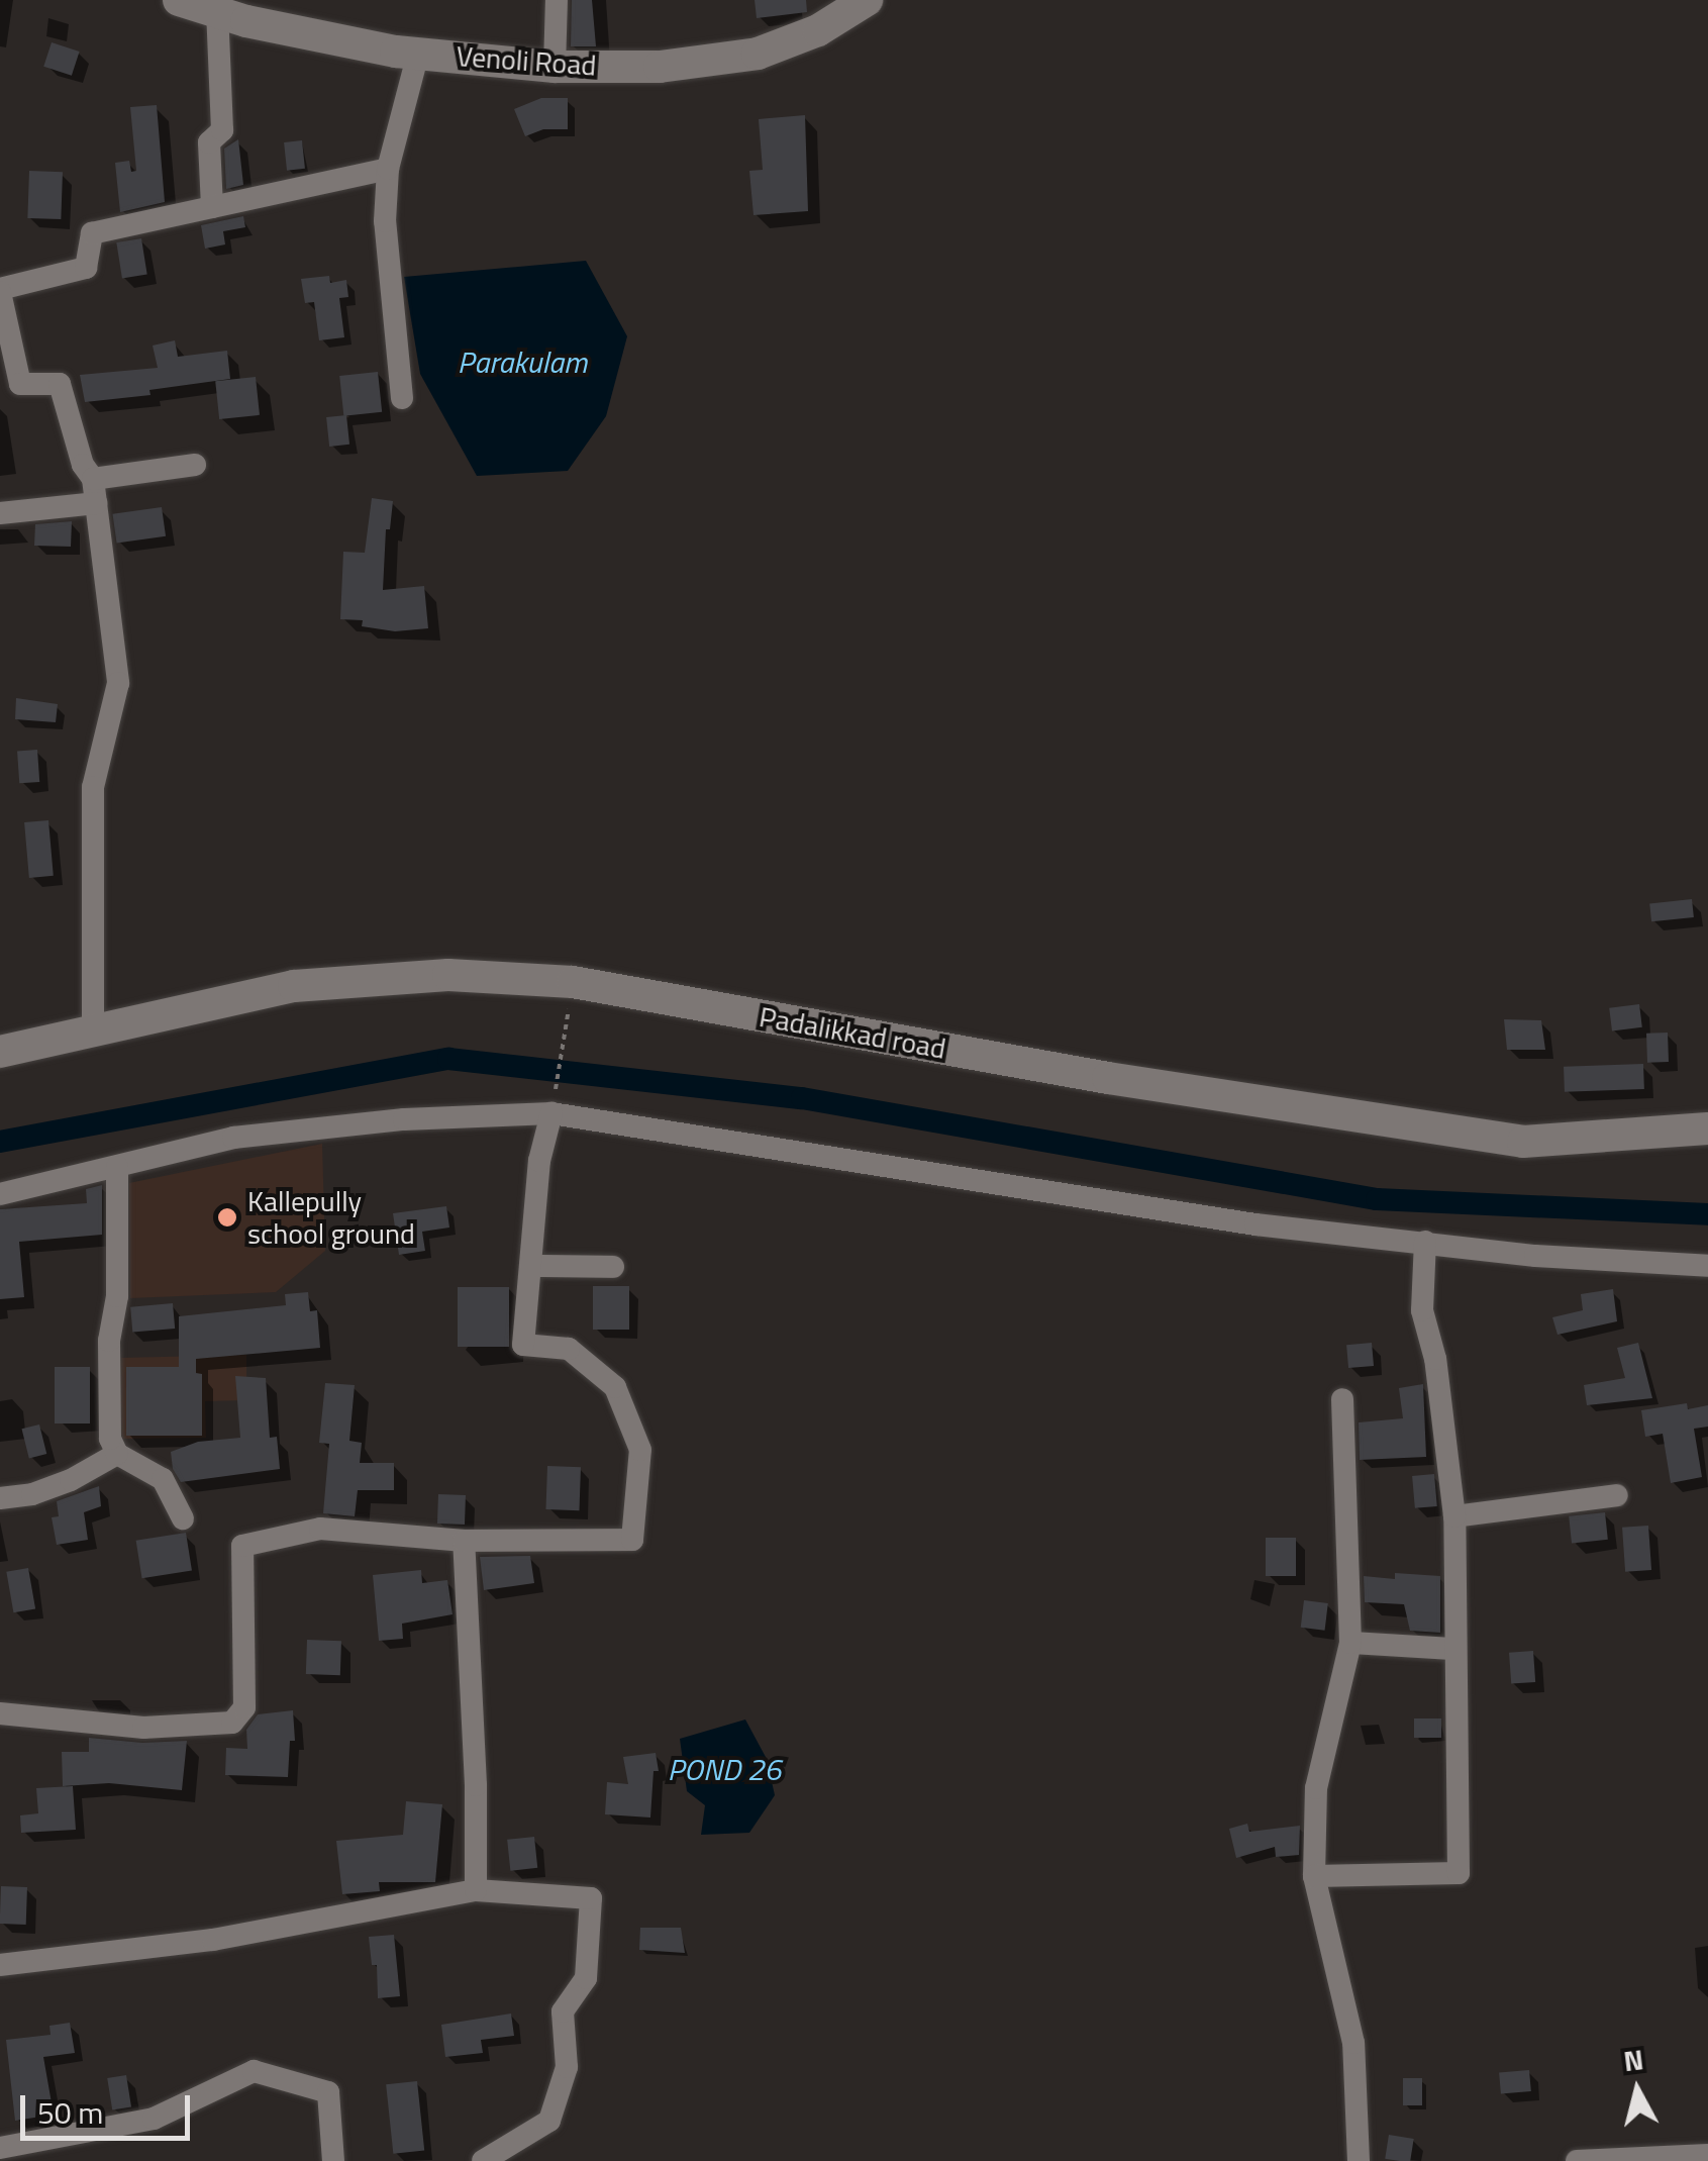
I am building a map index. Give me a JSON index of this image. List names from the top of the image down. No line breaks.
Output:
{"streets":{"street":["Venoli Road","Padalikkad road"]},"water":["Parakulam","POND 26"],"places":["Kallepully school ground"],"scale_bar":"50 m","north":"top"}
